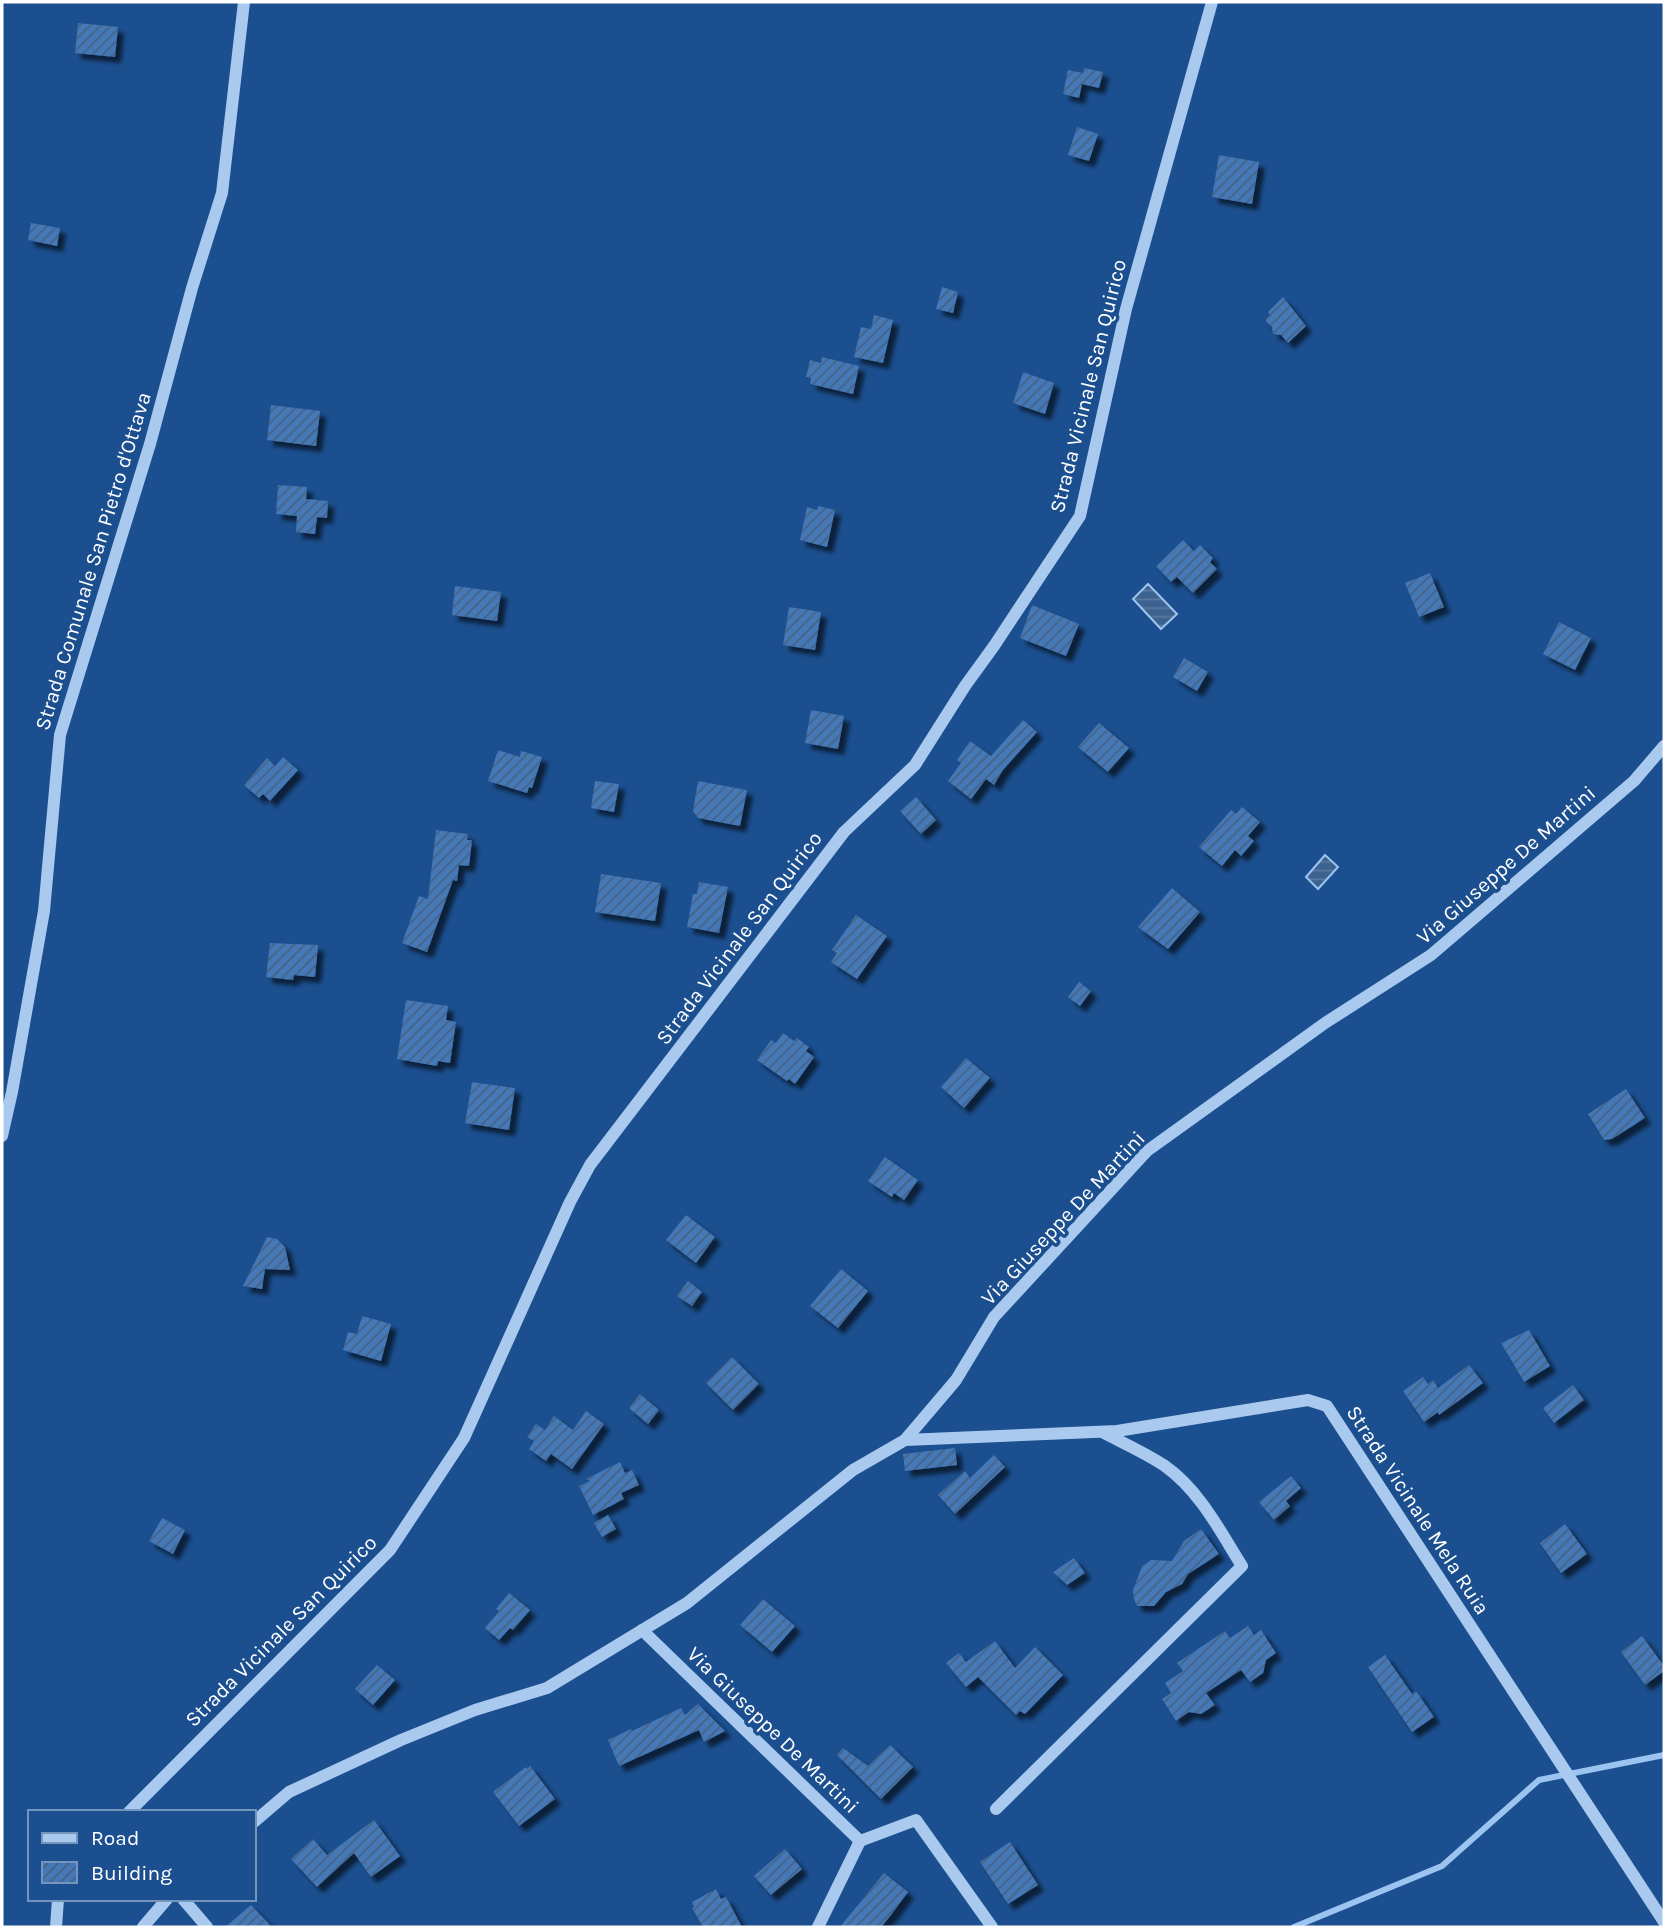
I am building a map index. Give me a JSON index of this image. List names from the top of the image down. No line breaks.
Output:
{"streets":{"street":["Strada Vicinale San Quirico","Strada Comunale San Pietro d'Ottava","Via Giuseppe De Martini","Strada Vicinale Mela Ruia"]},"crossings":[["Via Giuseppe De Martini","Strada Vicinale Mela Ruia"]],"legend":["Road","Building"]}
